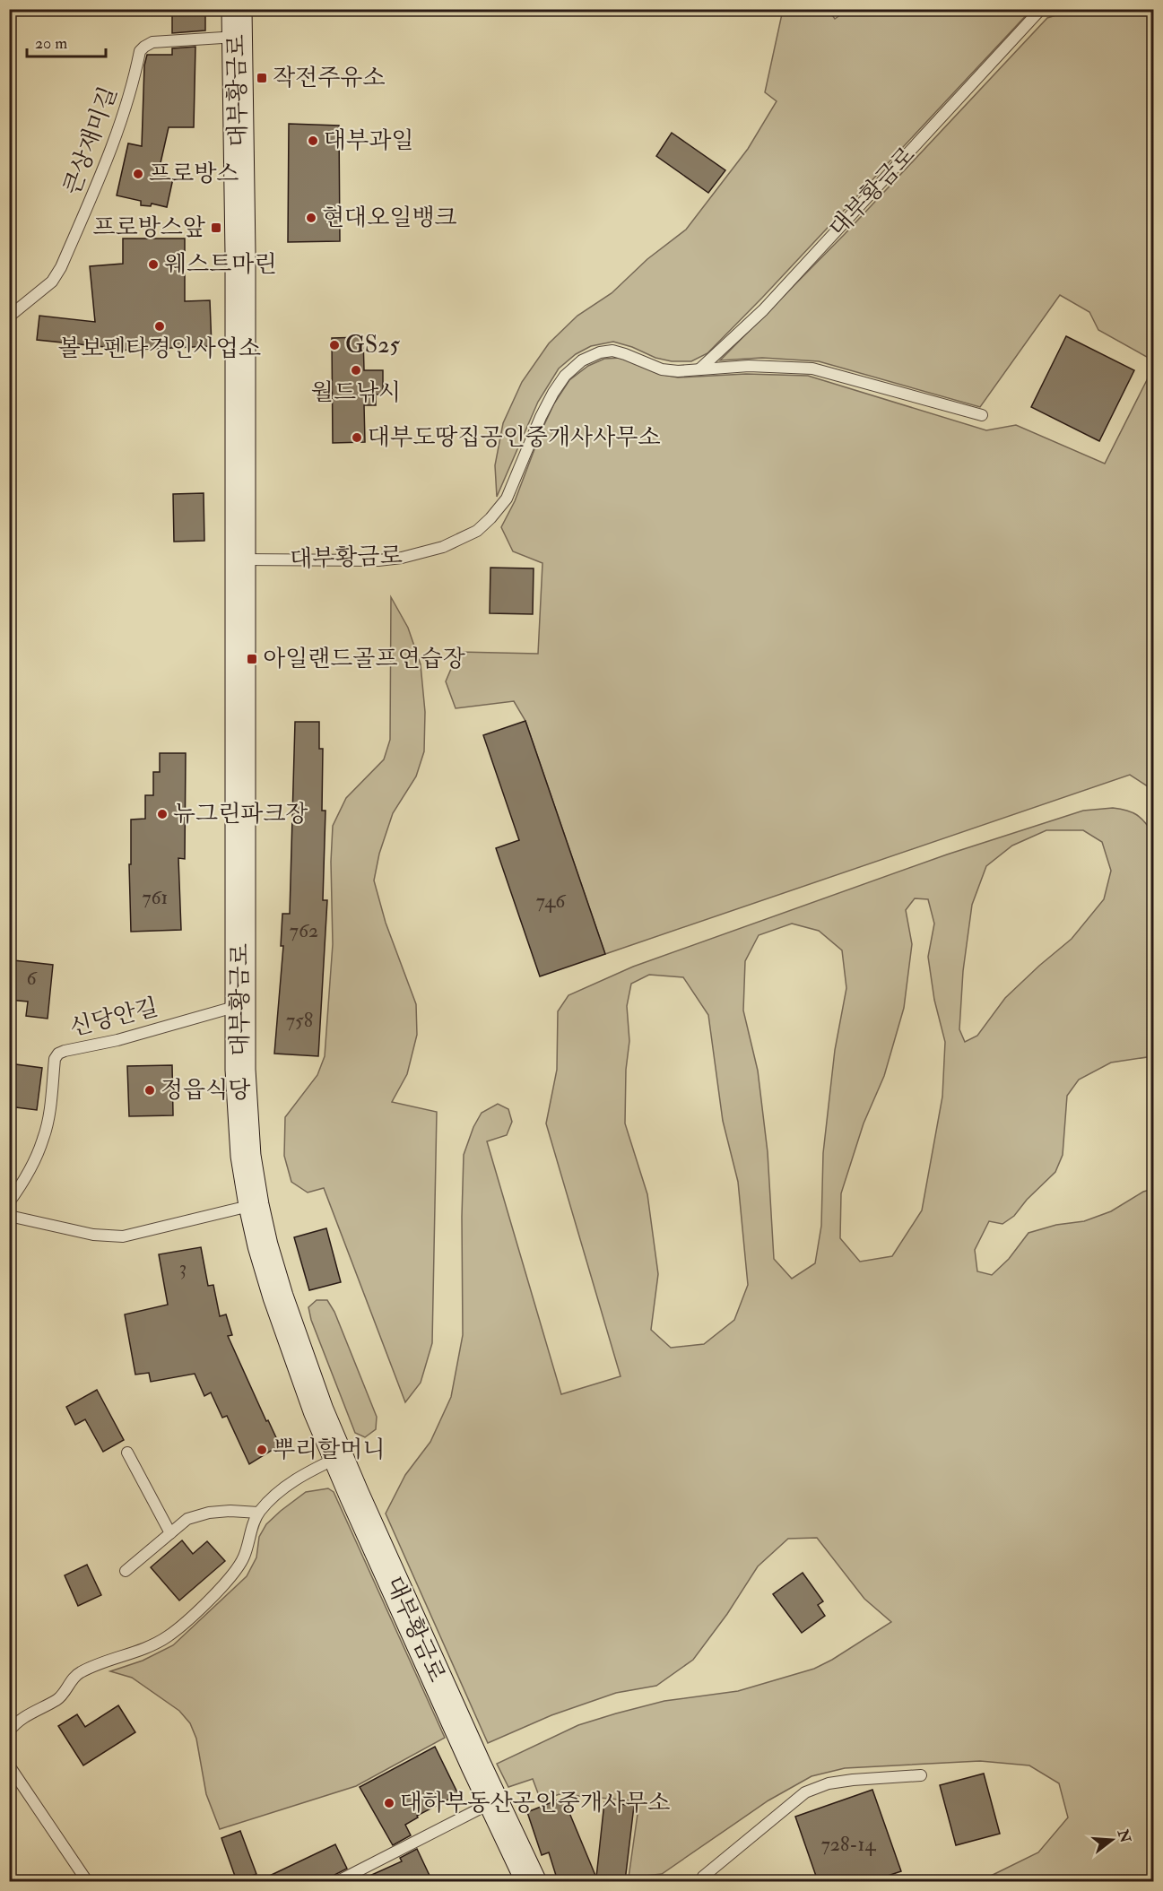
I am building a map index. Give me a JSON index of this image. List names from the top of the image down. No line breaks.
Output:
{"streets":{"main road":["대부황금로"],"lane":["큰상재미길","신당안길"]},"crossings":[["대부황금로","큰상재미길"],["대부황금로","신당안길"]],"places":{"transit":["작전주유소","프로방스앞","아일랜드골프연습장"],"other":["대부과일","프로방스","현대오일뱅크","웨스트마린","볼보펜타경인사업소","GS25","월드낚시","대부도땅집공인중개사사무소","뉴그린파크장","정읍식당","뿌리할머니","대하부동산공인중개사무소"]},"house_numbers":["761","746","762","6","758","3","728-14"],"scale_bar":"20 m","north":"right"}
